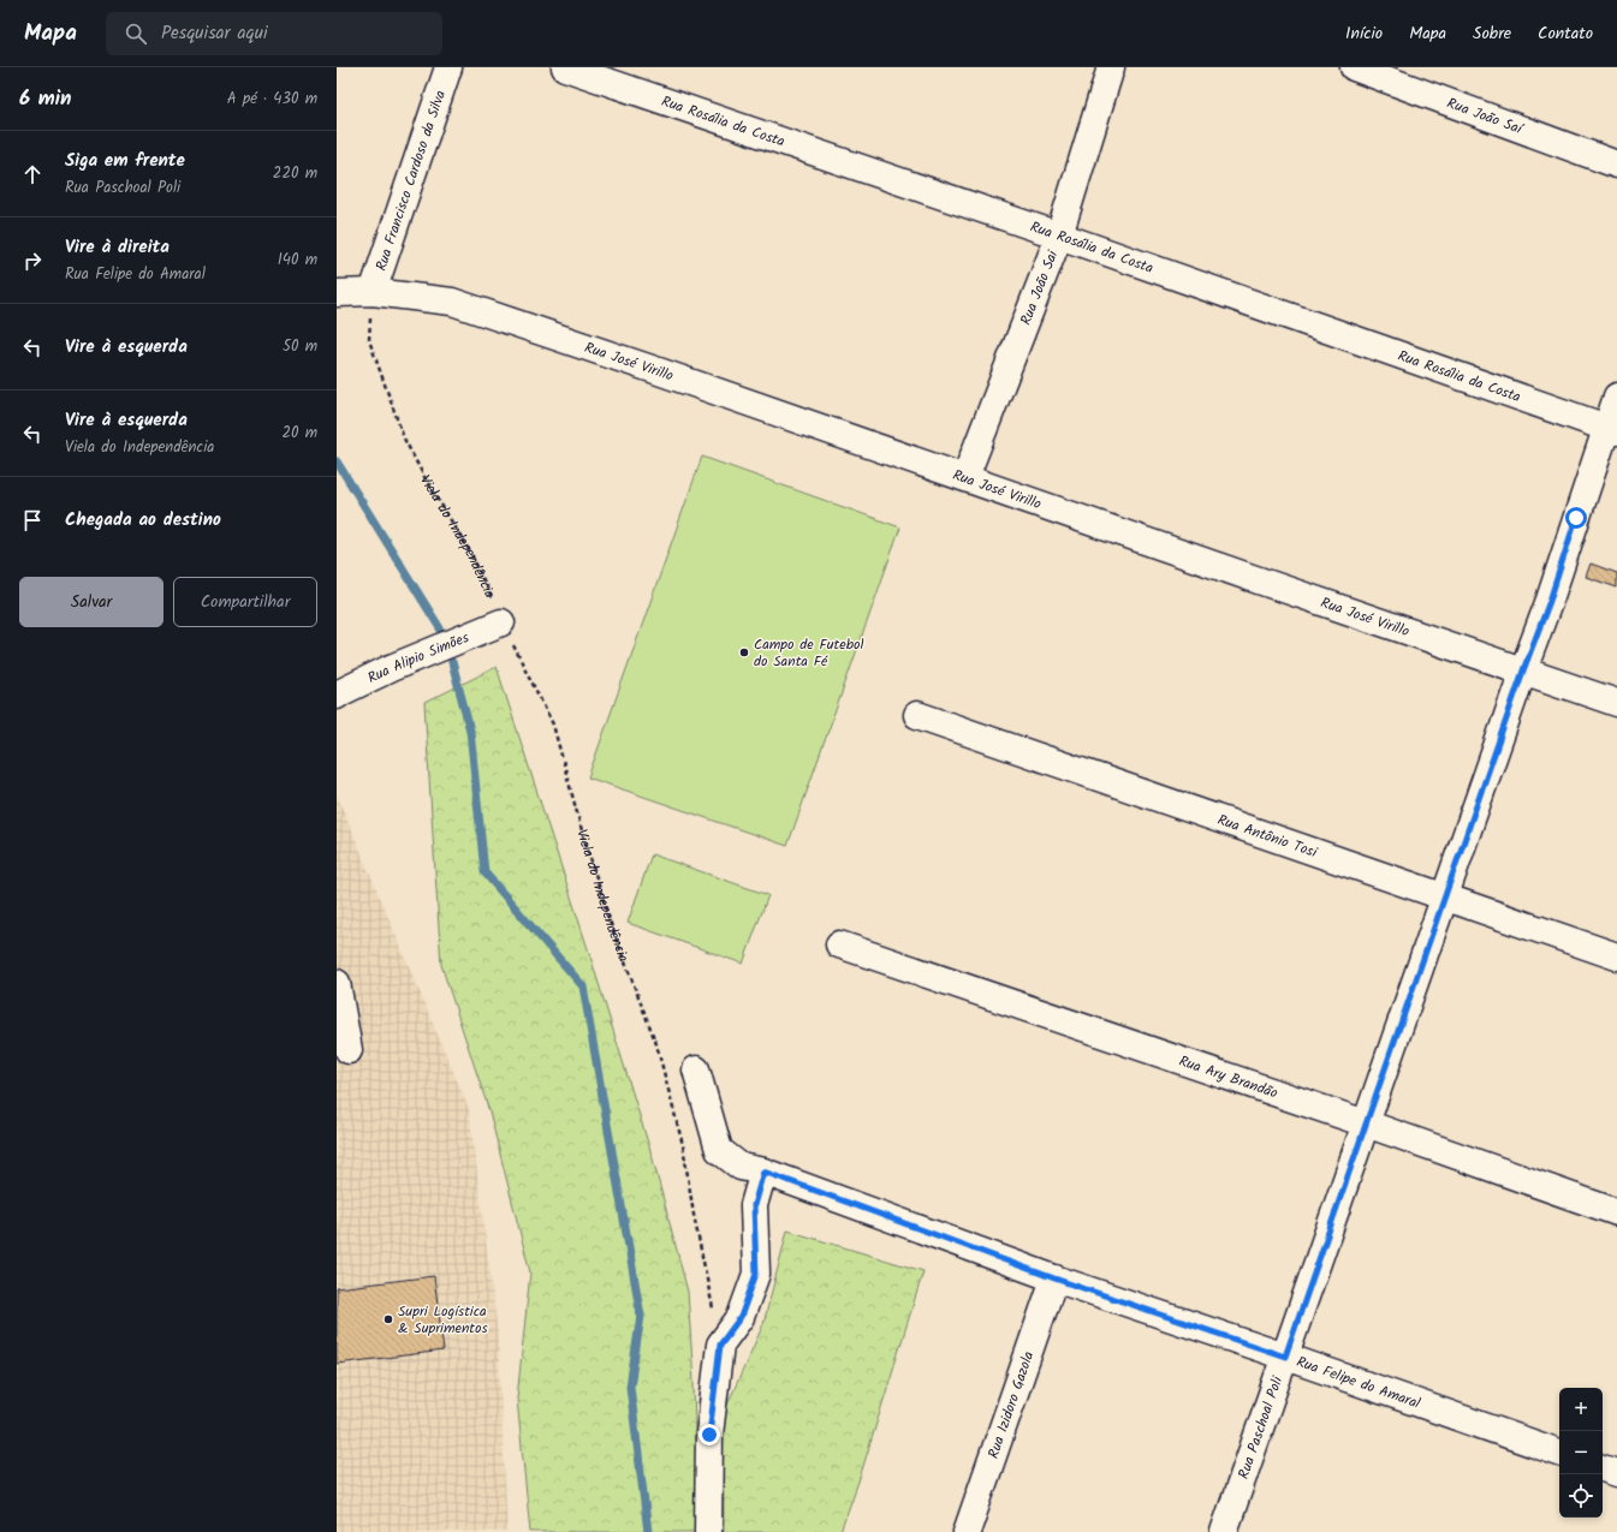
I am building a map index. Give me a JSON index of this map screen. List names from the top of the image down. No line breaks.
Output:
{"streets":{"street":["Rua João Saí","Rua Rosália da Costa","Rua Francisco Cardoso da Silva","Rua João Sai","Rua José Virillo","Rua Alipio Simões","Rua Antônio Tosi","Rua Ary Brandão","Rua Felipe do Amaral","Rua Izidoro Gazola","Rua Paschoal Poli"],"path":["Viela do Independência"]},"crossings":[["Rua Rosália da Costa","Rua João Sai"],["Rua Rosália da Costa","Rua Paschoal Poli"],["Rua Francisco Cardoso da Silva","Rua José Virillo"],["Rua Francisco Cardoso da Silva","Viela do Independência"],["Rua João Sai","Rua José Virillo"],["Rua José Virillo","Viela do Independência"],["Rua José Virillo","Rua Paschoal Poli"],["Viela do Independência","Rua Alipio Simões"],["Rua Antônio Tosi","Rua Paschoal Poli"],["Rua Ary Brandão","Rua Paschoal Poli"],["Rua Felipe do Amaral","Rua Izidoro Gazola"],["Rua Felipe do Amaral","Rua Paschoal Poli"]],"places":["Campo de Futebol do Santa Fé","Supri Logística & Suprimentos"],"page":{"header":"Mapa","search":"Pesquisar aqui","nav":["Início","Mapa","Sobre","Contato"],"heading":["6 min","A pé · 430 m"],"list":[["Siga em frente","Rua Paschoal Poli","220 m"],["Vire à direita","Rua Felipe do Amaral","140 m"],["Vire à esquerda","50 m"],["Vire à esquerda","Viela do Independência","20 m"],"Chegada ao destino"],"buttons":["Salvar","Compartilhar"],"map_buttons":["+","−"]}}
